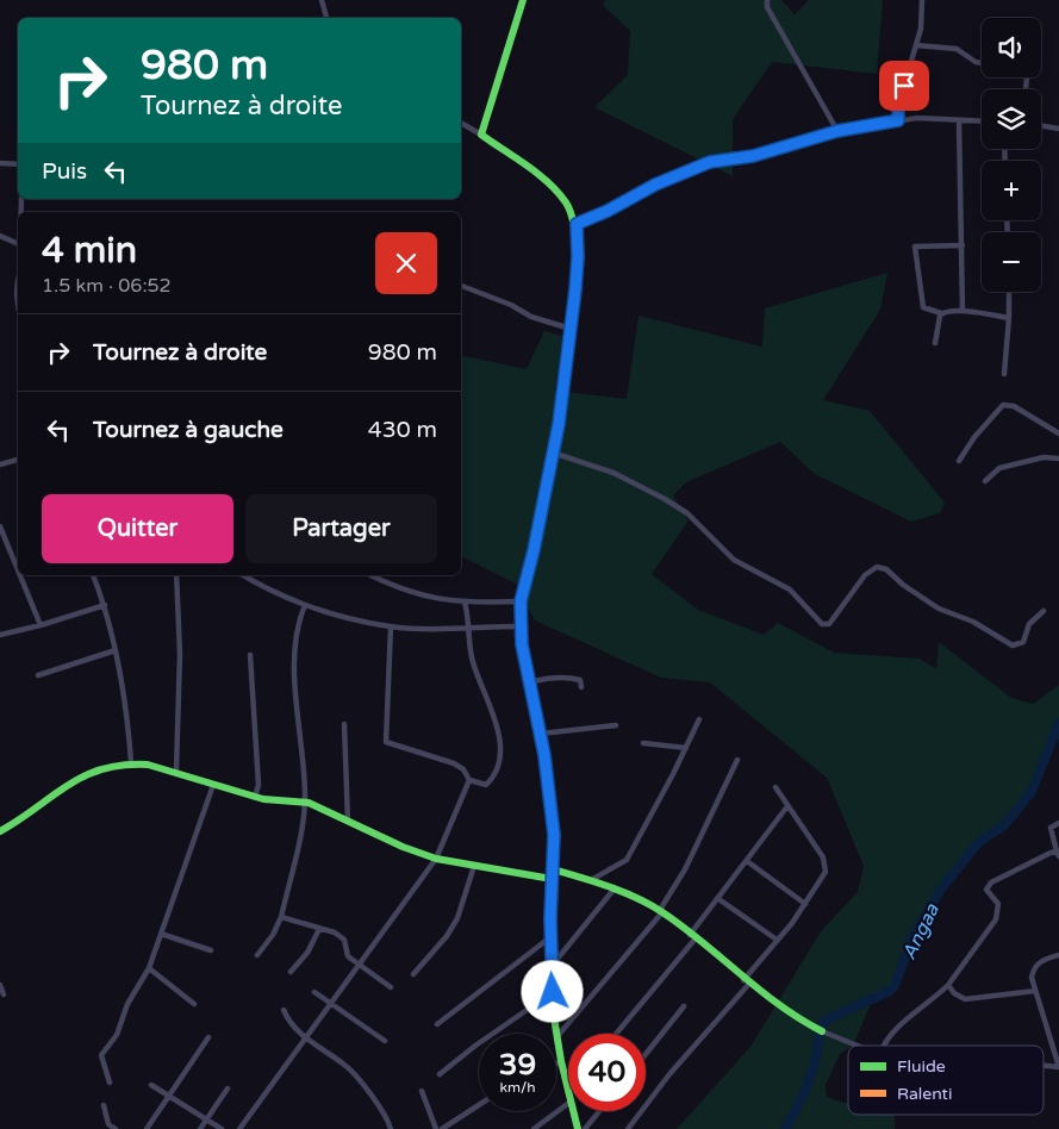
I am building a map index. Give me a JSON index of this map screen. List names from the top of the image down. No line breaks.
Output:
{"water":["Angaa"],"legend":["Fluide","Ralenti"],"page":{"map_buttons":["+","−"],"turn":["980 m","Tournez à droite"],"then":"Puis","heading":["4 min","1.5 km · 06:52"],"list":[{"name":"Tournez à droite","value":"980 m"},{"name":"Tournez à gauche","value":"430 m"}],"buttons":["Quitter","Partager"],"speed":"39 km/h","limit":"40"}}
